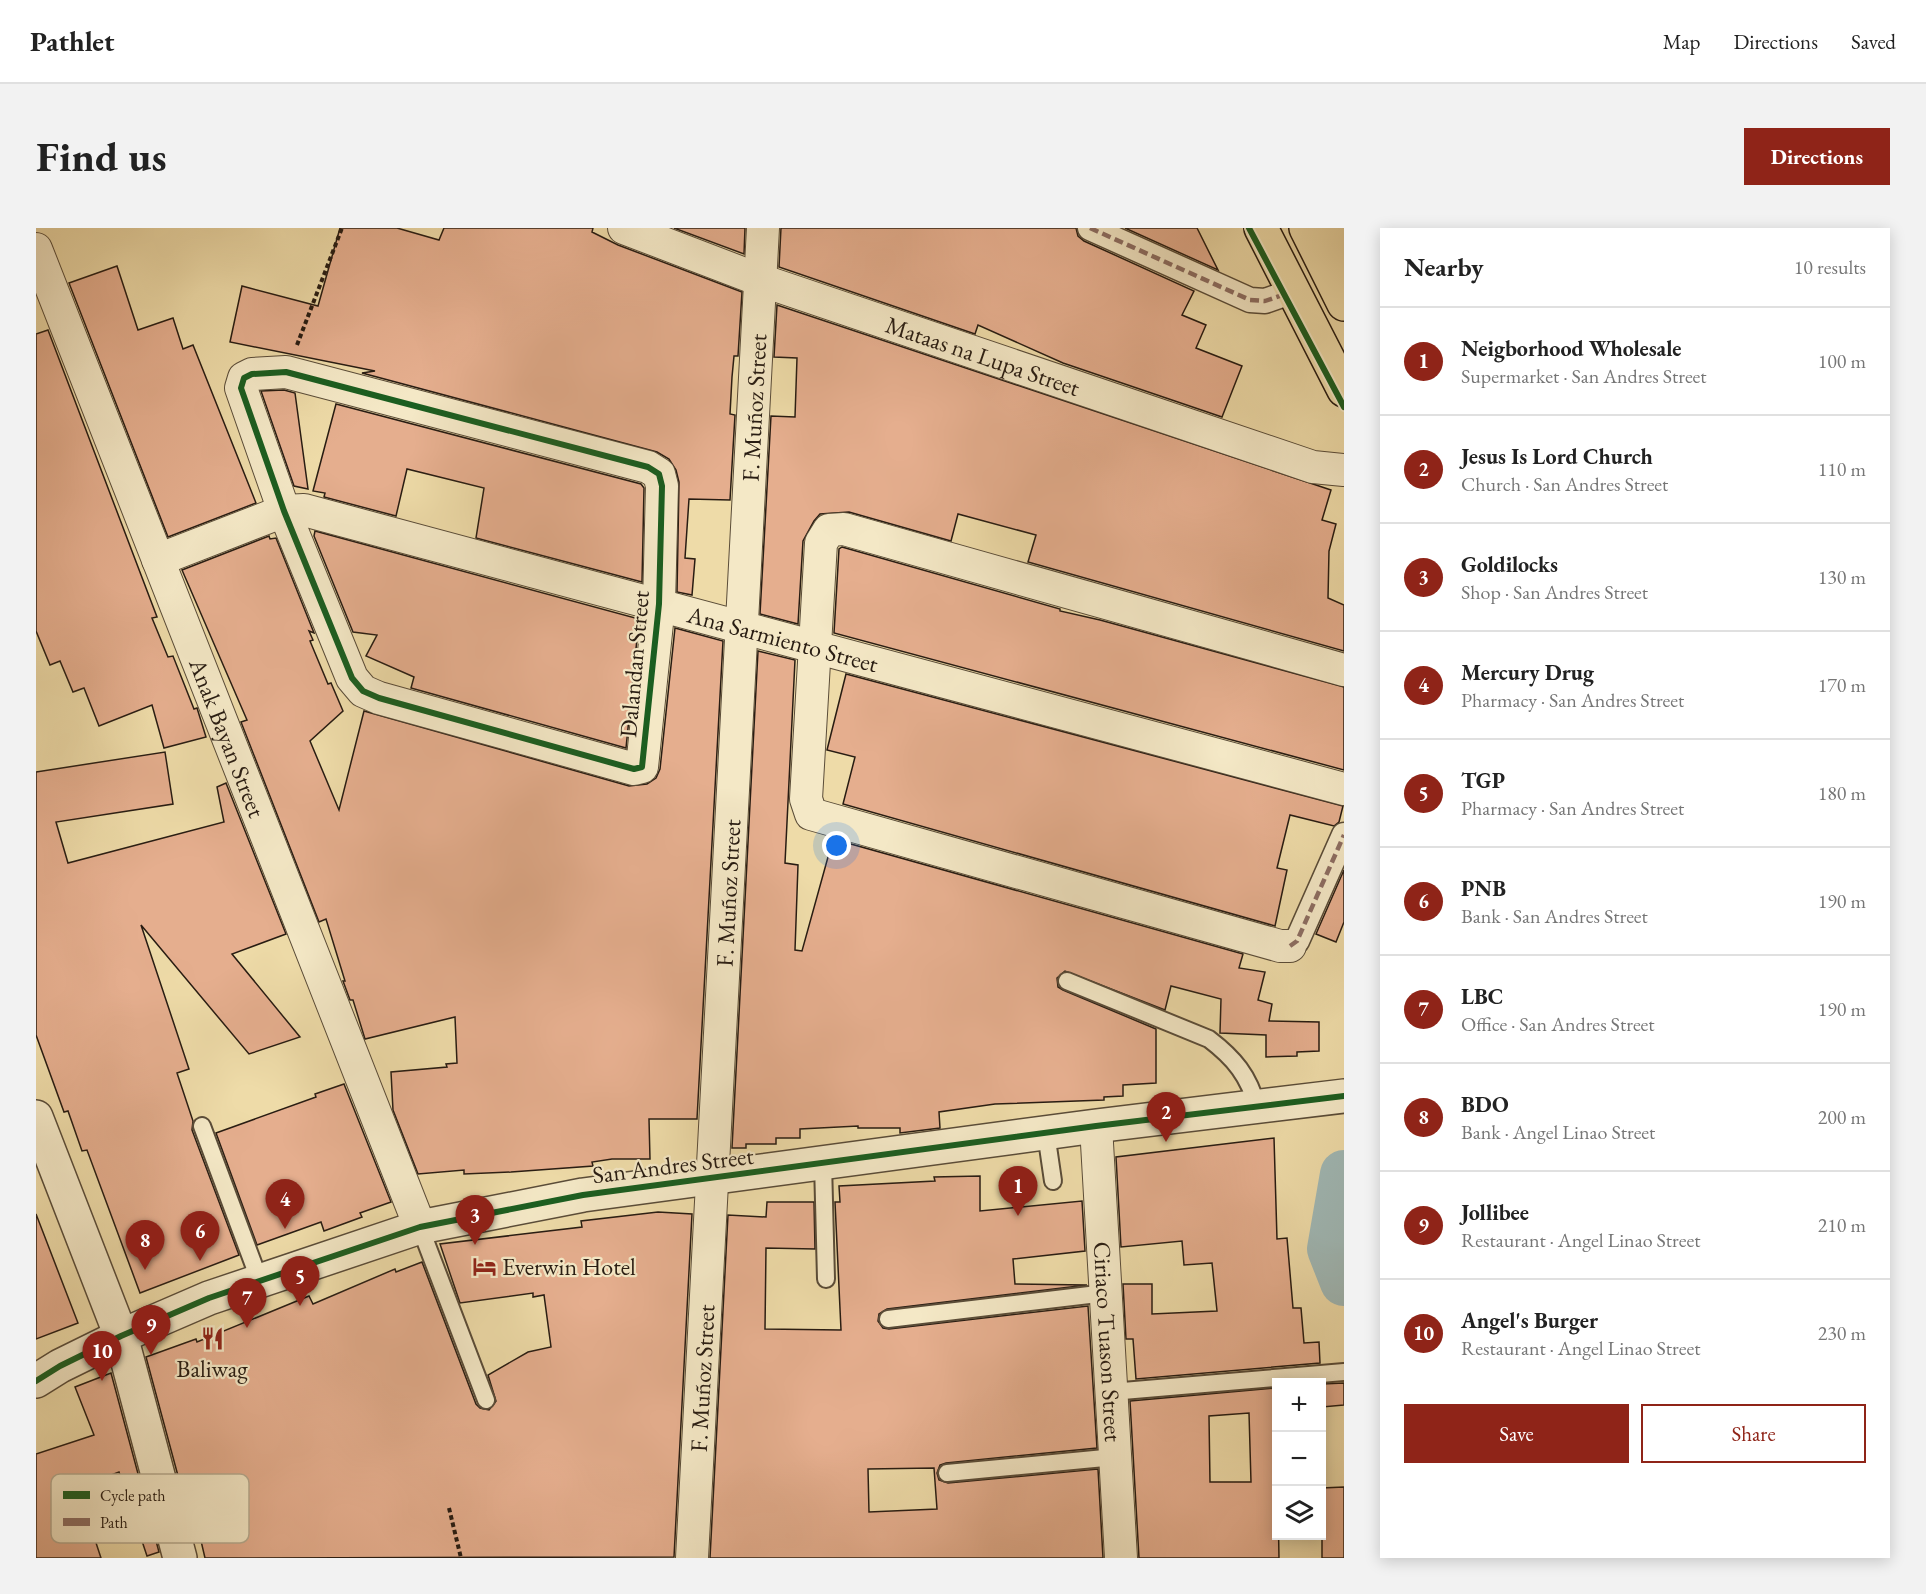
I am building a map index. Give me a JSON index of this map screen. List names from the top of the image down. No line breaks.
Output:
{"streets":{"street":["Mataas na Lupa Street","F. Muñoz Street","Ana Sarmiento Street","Dalandan Street","Anak Bayan Street","San Andres Street","Ciriaco Tuason Street"]},"crossings":[["Mataas na Lupa Street","F. Muñoz Street"],["F. Muñoz Street","Ana Sarmiento Street"],["F. Muñoz Street","San Andres Street"],["Ana Sarmiento Street","Dalandan Street"],["Ana Sarmiento Street","Anak Bayan Street"],["Anak Bayan Street","San Andres Street"],["San Andres Street","Ciriaco Tuason Street"]],"places":{"hotel":["Everwin Hotel"],"restaurant":["Baliwag"]},"legend":["Cycle path","Path"],"page":{"header":"Pathlet","nav":["Map","Directions","Saved"],"buttons":["Directions",["Save","Share"]],"title":"Find us","heading":["Nearby","10 results"],"list":[{"mark":"1","name":"Neigborhood Wholesale","note":"Supermarket · San Andres Street","value":"100 m"},{"mark":"2","name":"Jesus Is Lord Church","note":"Church · San Andres Street","value":"110 m"},{"mark":"3","name":"Goldilocks","note":"Shop · San Andres Street","value":"130 m"},{"mark":"4","name":"Mercury Drug","note":"Pharmacy · San Andres Street","value":"170 m"},{"mark":"5","name":"TGP","note":"Pharmacy · San Andres Street","value":"180 m"},{"mark":"6","name":"PNB","note":"Bank · San Andres Street","value":"190 m"},{"mark":"7","name":"LBC","note":"Office · San Andres Street","value":"190 m"},{"mark":"8","name":"BDO","note":"Bank · Angel Linao Street","value":"200 m"},{"mark":"9","name":"Jollibee","note":"Restaurant · Angel Linao Street","value":"210 m"},{"mark":"10","name":"Angel's Burger","note":"Restaurant · Angel Linao Street","value":"230 m"}],"pins":["2","1","4","3","6","8","5","7","9","10"],"map_buttons":["+","−"]}}
